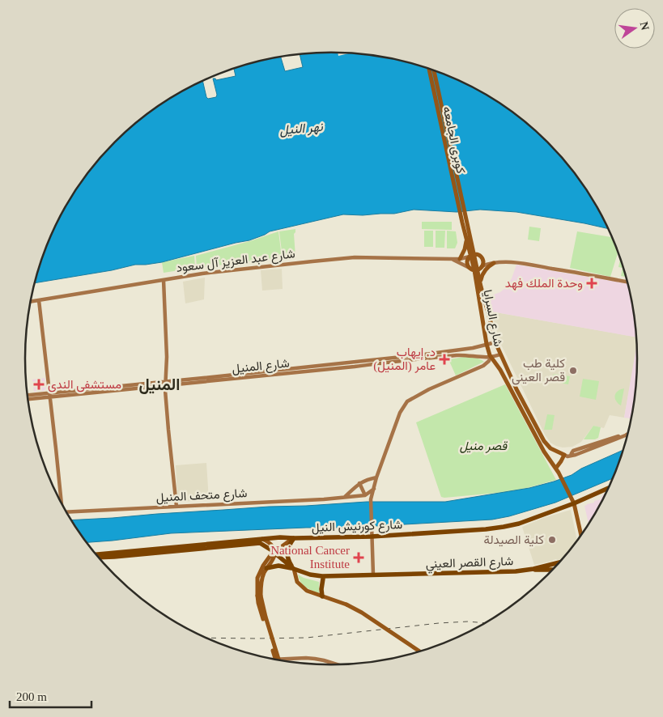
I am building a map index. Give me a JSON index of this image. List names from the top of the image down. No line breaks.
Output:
{"streets":{"highway":["شارع كورنيش النيل","شارع القصر العيني"],"main road":["كوبرى الجامعه","شارع السرايا"],"street":["شارع عبد العزيز آل سعود","شارع المنيل","شارع متحف المنيل"]},"crossings":[["كوبرى الجامعه","شارع السرايا"],["شارع عبد العزيز آل سعود","شارع السرايا"],["شارع السرايا","شارع المنيل"],["شارع السرايا","شارع كورنيش النيل"]],"districts":["المنيل"],"water":["نهر النيل"],"parks":["قصر منيل"],"places":{"health":["وحدة الملك فهد","د. إيهاب عامر (المنيل)","مستشفى الندى","National Cancer Institute"],"other":["كلية طب قصر العينى","كلية الصيدلة"]},"scale_bar":"200 m","north":"right"}
